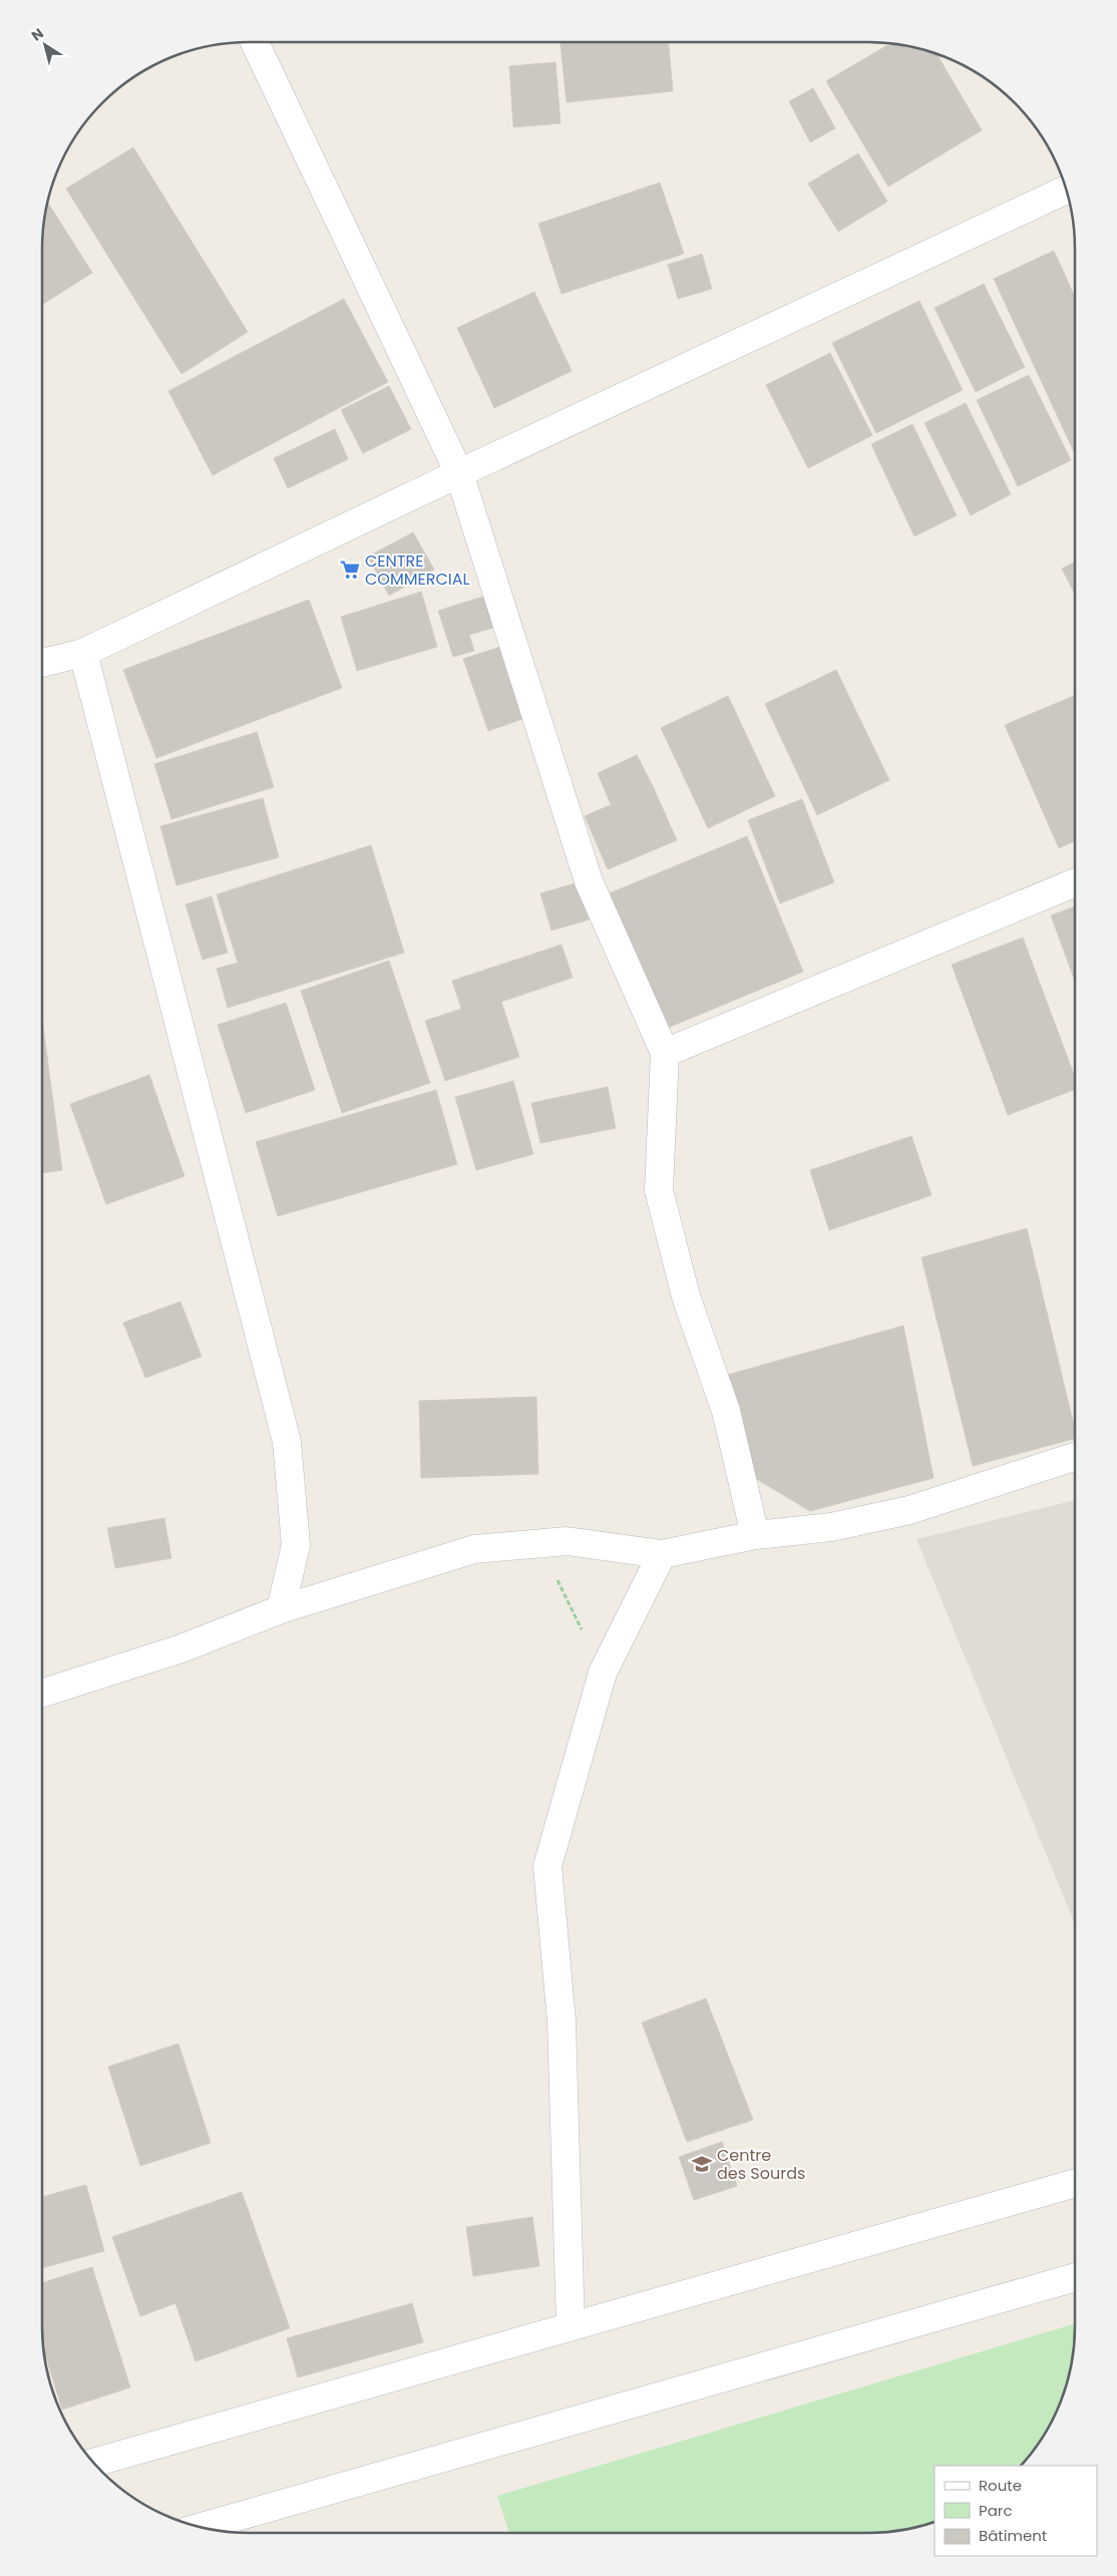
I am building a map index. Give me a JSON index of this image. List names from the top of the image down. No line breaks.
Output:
{"places":{"supermarket":["CENTRE COMMERCIAL"],"school or university":["Centre des Sourds"]},"legend":["Route","Parc","Bâtiment"],"north":"top left"}
